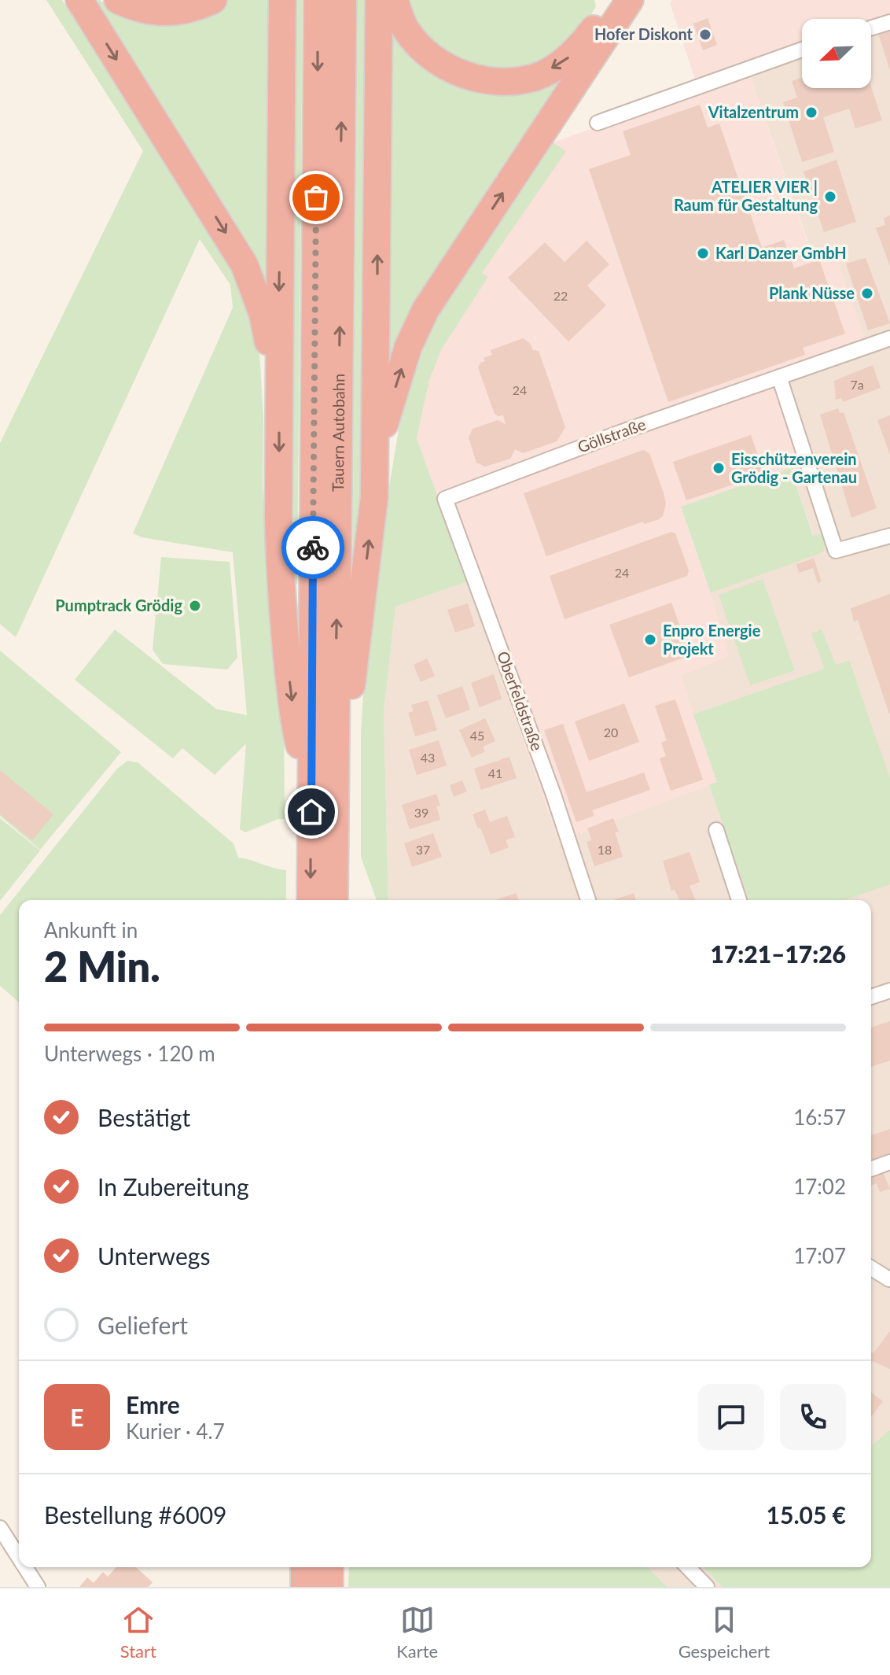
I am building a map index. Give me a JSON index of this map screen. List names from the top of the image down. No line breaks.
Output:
{"streets":{"highway":["Tauern Autobahn"],"street":["Göllstraße","Oberfeldstraße"]},"crossings":[["Göllstraße","Oberfeldstraße"]],"places":["Hofer Diskont","Vitalzentrum","ATELIER VIER | Raum für Gestaltung","Karl Danzer GmbH","Plank Nüsse","Eisschützenverein Grödig - Gartenau","Pumptrack Grödig","Enpro Energie Projekt"],"house_numbers":["22","7a","24","24","20","45","43","41","39","37","18"],"north":"bottom left","page":{"heading":["2 Min.","Ankunft in","17:21–17:26"],"panel":["Emre","Kurier · 4.7","Bestellung #6009","15.05 €"],"bar":"Unterwegs · 120 m","list":[["Bestätigt","16:57"],["In Zubereitung","17:02"],["Unterwegs","17:07"],"Geliefert"],"round":"E","tabs":["Start","Karte","Gespeichert"]}}
